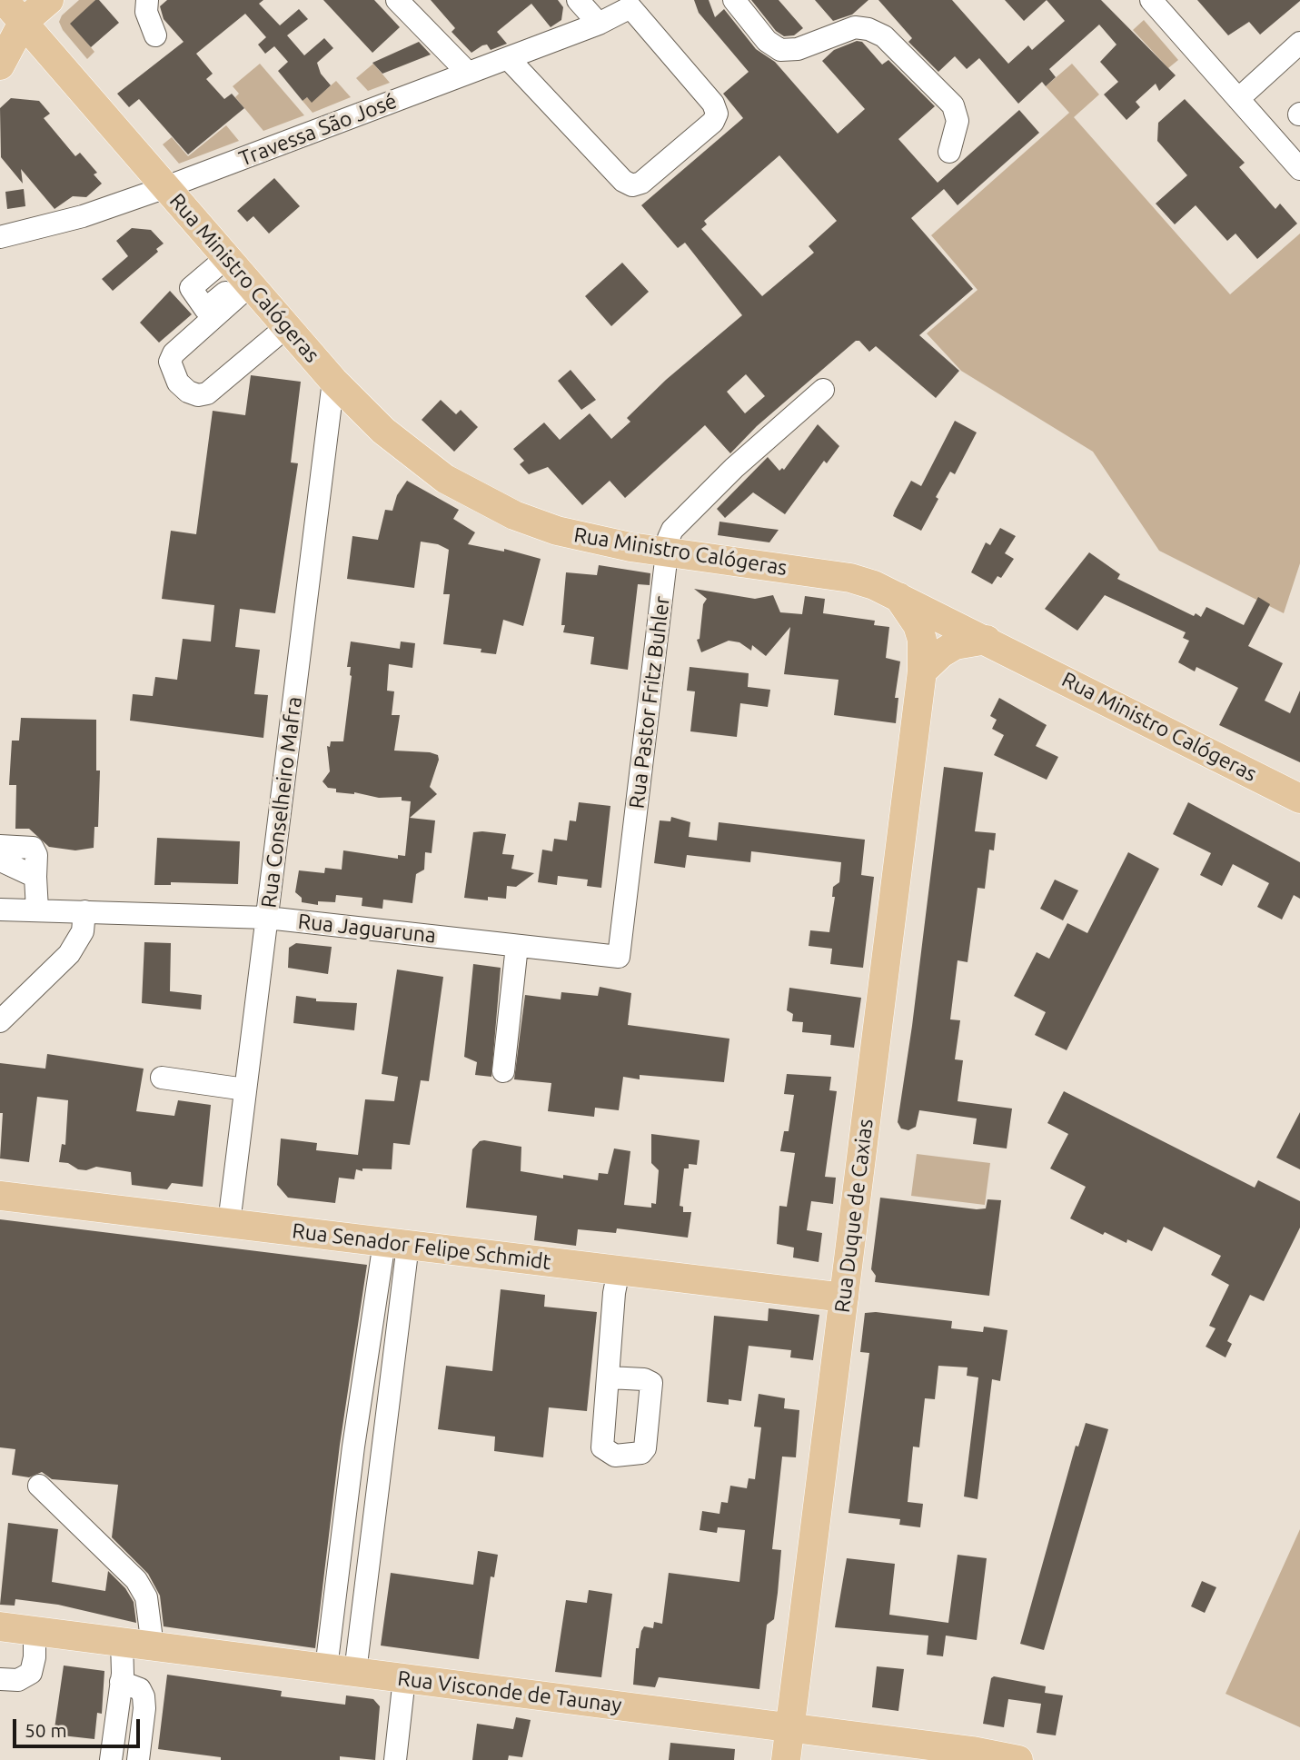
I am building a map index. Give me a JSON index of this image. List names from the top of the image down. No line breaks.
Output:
{"streets":{"main road":["Rua Ministro Calógeras","Rua Duque de Caxias","Rua Senador Felipe Schmidt","Rua Visconde de Taunay"],"street":["Travessa São José","Rua Pastor Fritz Buhler","Rua Conselheiro Mafra","Rua Jaguaruna"]},"crossings":[["Travessa São José","Rua Ministro Calógeras"],["Rua Ministro Calógeras","Rua Pastor Fritz Buhler"],["Rua Ministro Calógeras","Rua Conselheiro Mafra"],["Rua Ministro Calógeras","Rua Duque de Caxias"],["Rua Pastor Fritz Buhler","Rua Jaguaruna"],["Rua Conselheiro Mafra","Rua Jaguaruna"],["Rua Conselheiro Mafra","Rua Senador Felipe Schmidt"],["Rua Duque de Caxias","Rua Senador Felipe Schmidt"],["Rua Duque de Caxias","Rua Visconde de Taunay"]],"scale_bar":"50 m"}
